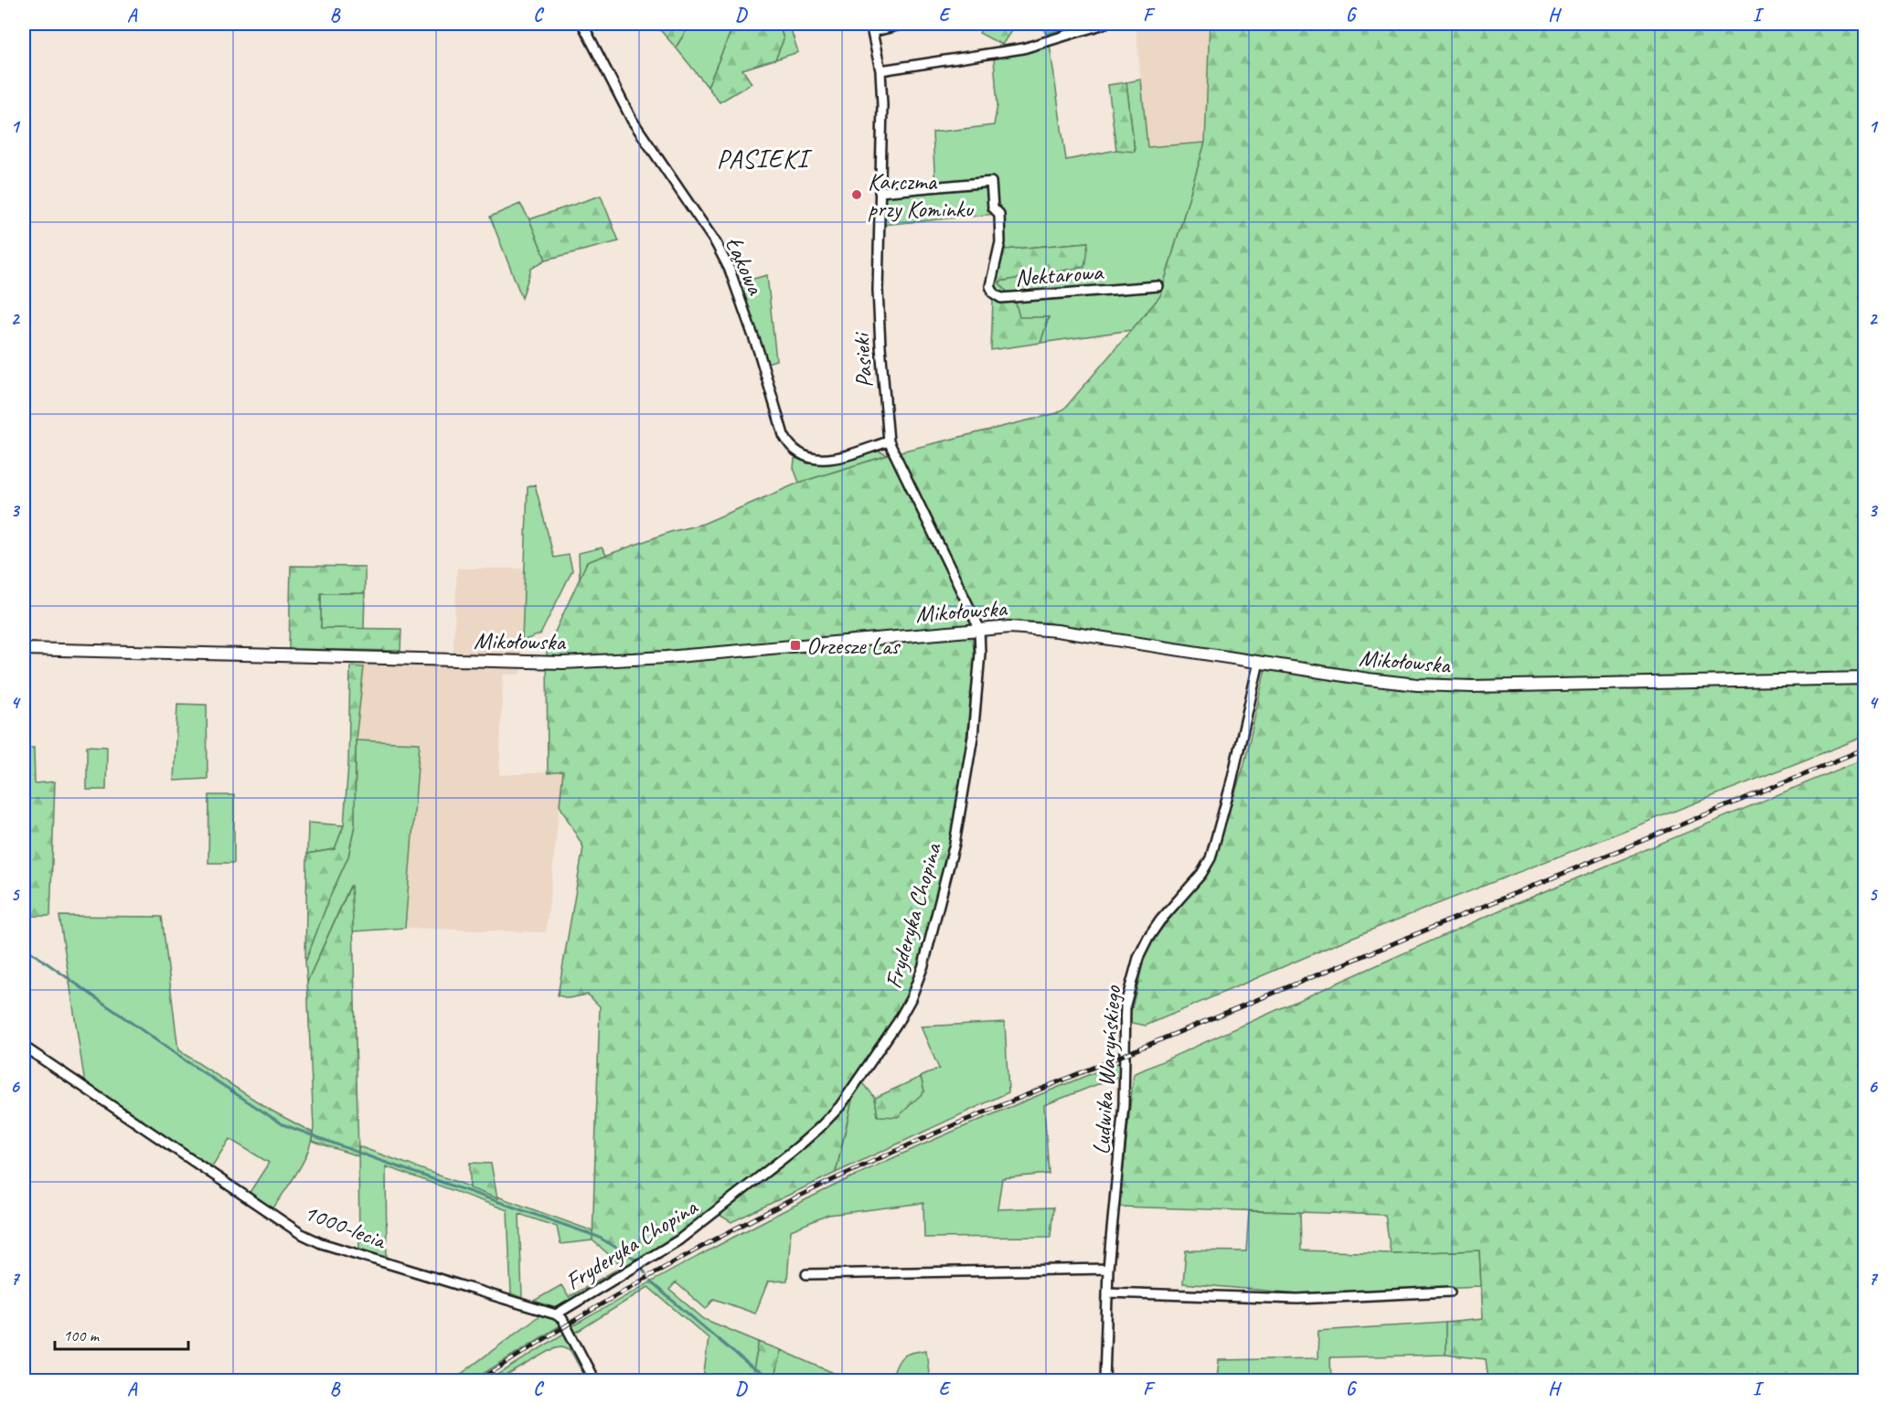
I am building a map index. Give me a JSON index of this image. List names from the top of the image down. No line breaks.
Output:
{"streets":{"main road":["Mikołowska"],"street":["Łąkowa","Nektarowa","Pasieki","Fryderyka Chopina","Ludwika Waryńskiego","1000-lecia"]},"crossings":[["Łąkowa","Pasieki"],["Nektarowa","Pasieki"],["Pasieki","Mikołowska"],["Pasieki","Fryderyka Chopina"],["Mikołowska","Fryderyka Chopina"],["Mikołowska","Ludwika Waryńskiego"],["Fryderyka Chopina","1000-lecia"]],"districts":["PASIEKI"],"places":{"other":["Karczma przy Kominku"],"transit":["Orzesze Las"]},"scale_bar":"100 m","grid":{"columns":["A","B","C","D","E","F","G","H","I"],"rows":["1","2","3","4","5","6","7"]}}
